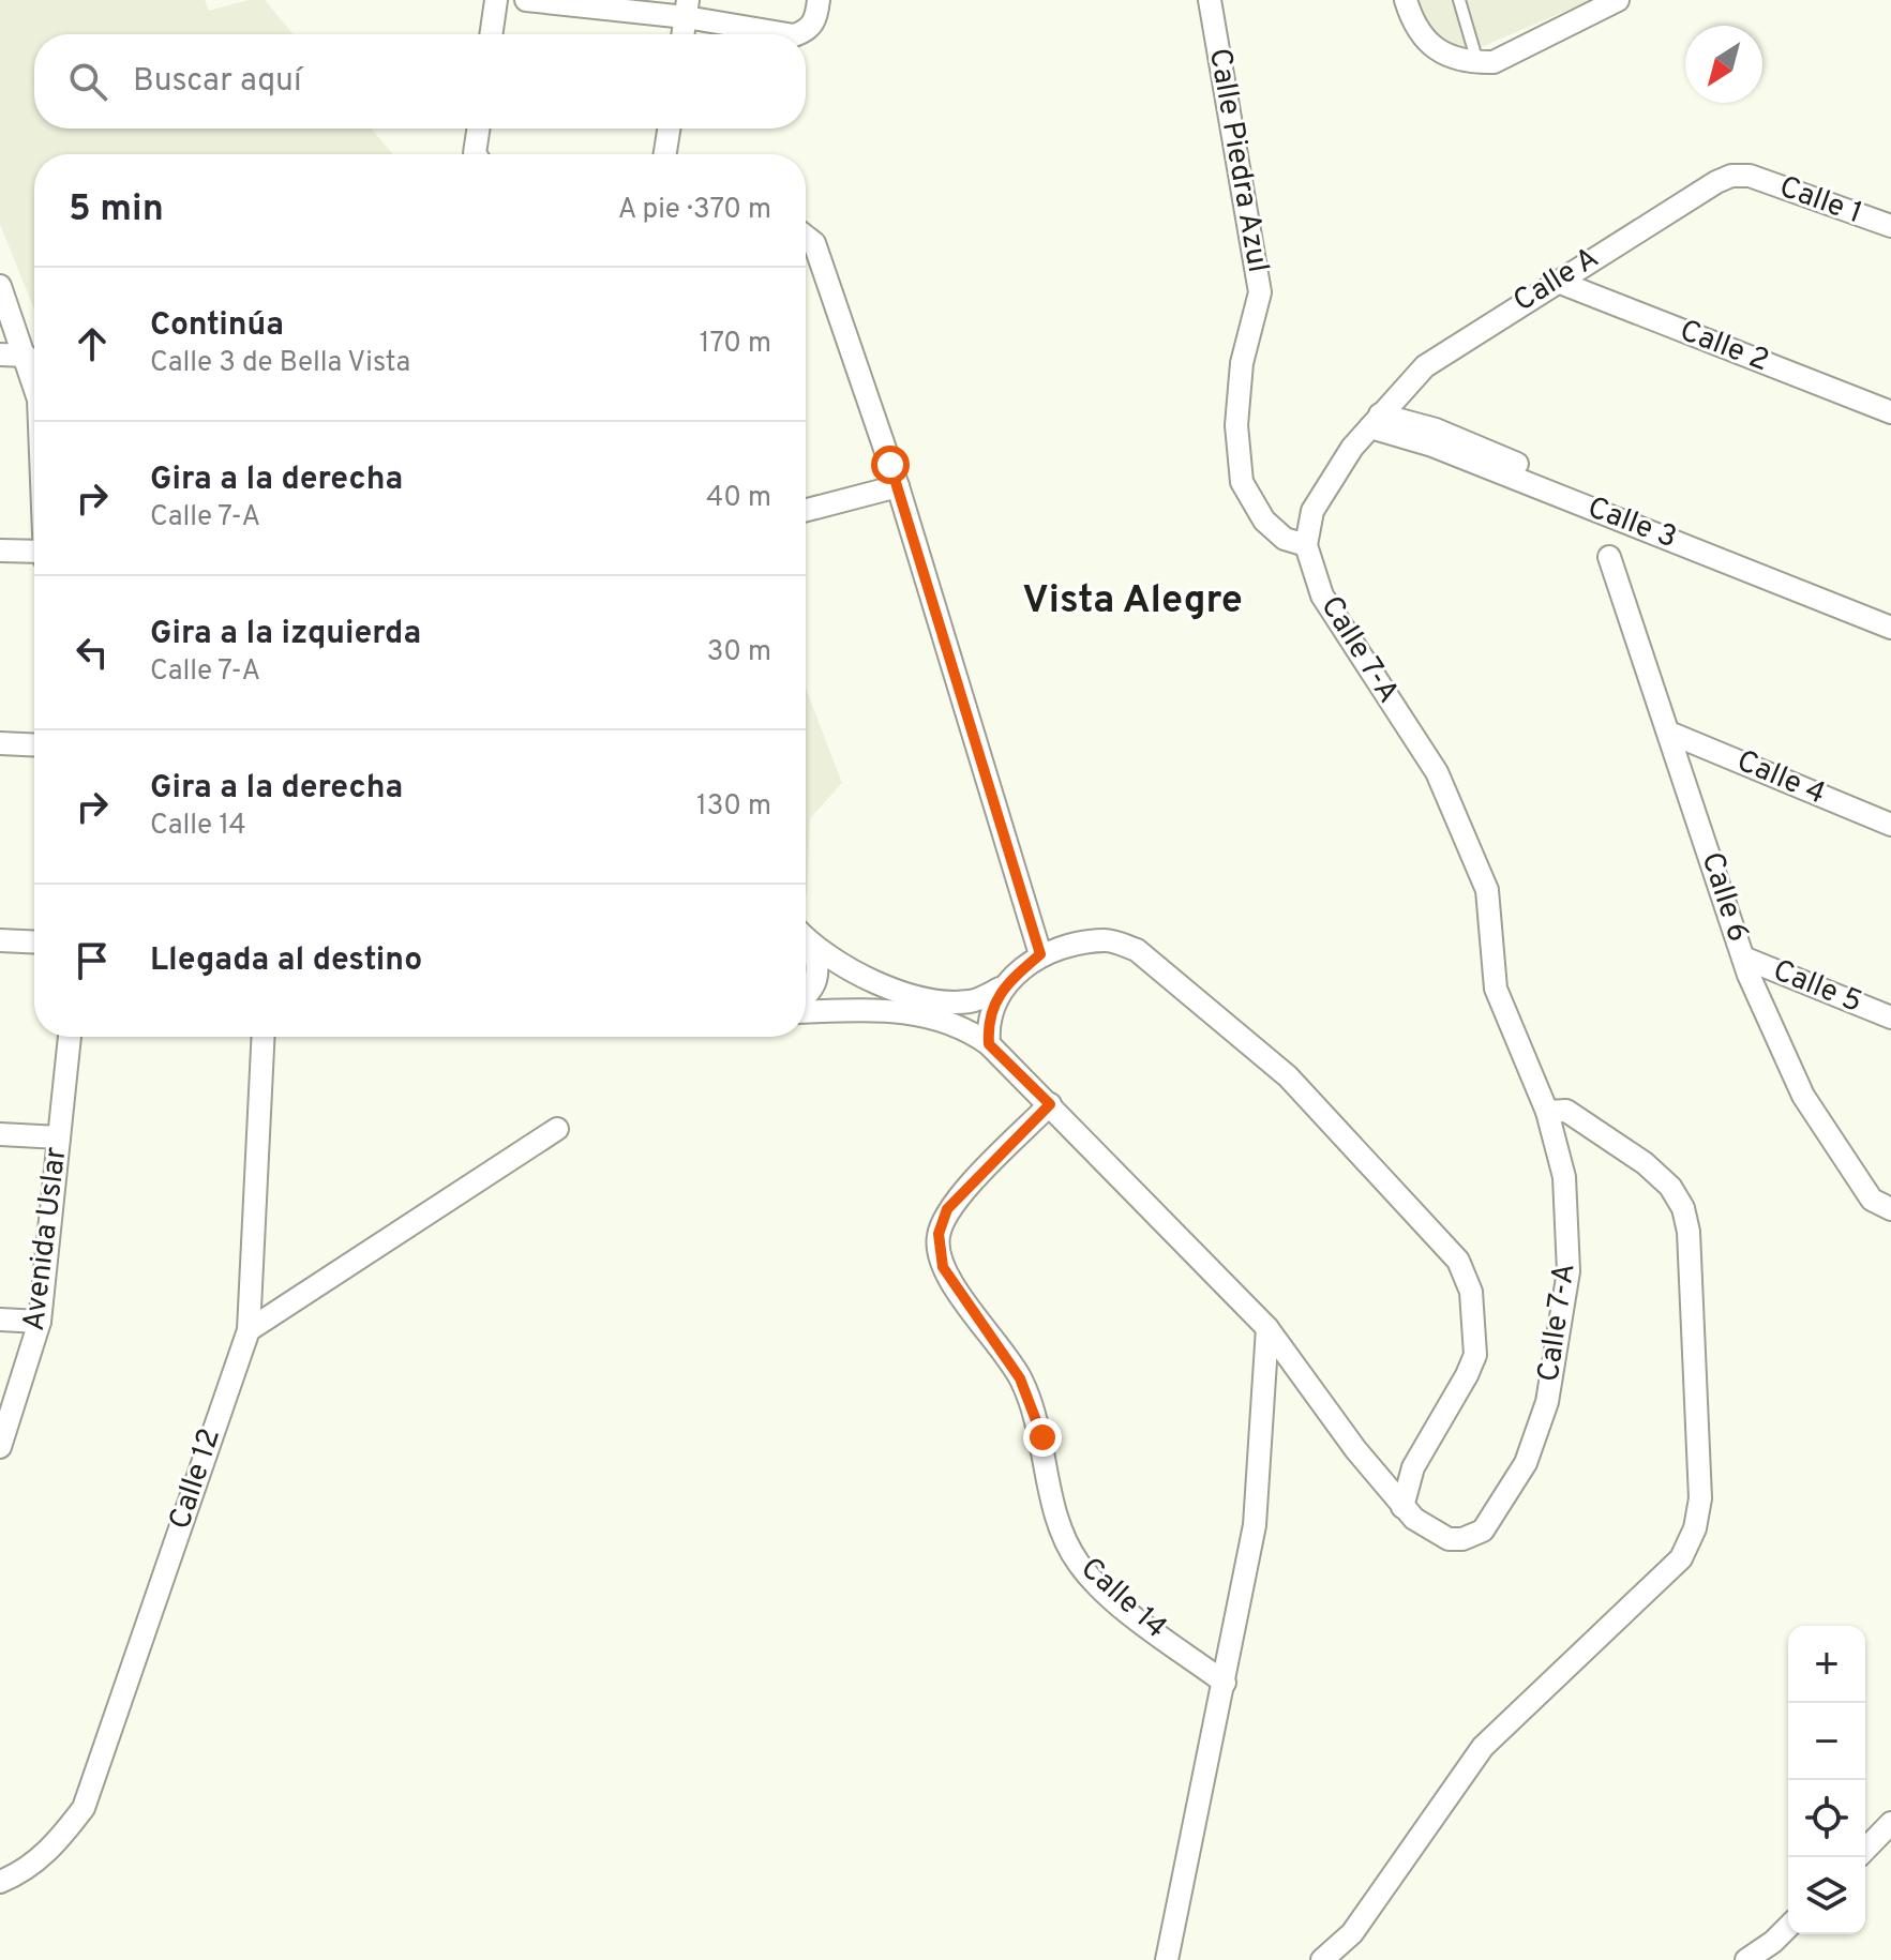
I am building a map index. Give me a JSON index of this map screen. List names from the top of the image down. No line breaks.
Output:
{"streets":{"street":["Calle Piedra Azul","Calle 1","Calle A","Calle 2","Calle 3","Calle 7-A","Calle 4","Calle 6","Calle 5","Avenida Uslar","Calle 12","Calle 14"]},"crossings":[["Calle Piedra Azul","Calle 7-A"],["Calle 1","Calle A"],["Calle A","Calle 2"],["Calle A","Calle 3"],["Calle 7-A","Calle 14"],["Calle 4","Calle 6"],["Calle 6","Calle 5"]],"districts":["Vista Alegre"],"north":"bottom left","page":{"search":"Buscar aquí","heading":["5 min","A pie · 370 m"],"list":[["Continúa","Calle 3 de Bella Vista","170 m"],["Gira a la derecha","Calle 7-A","40 m"],["Gira a la izquierda","Calle 7-A","30 m"],["Gira a la derecha","Calle 14","130 m"],"Llegada al destino"],"map_buttons":["+","−"]}}
